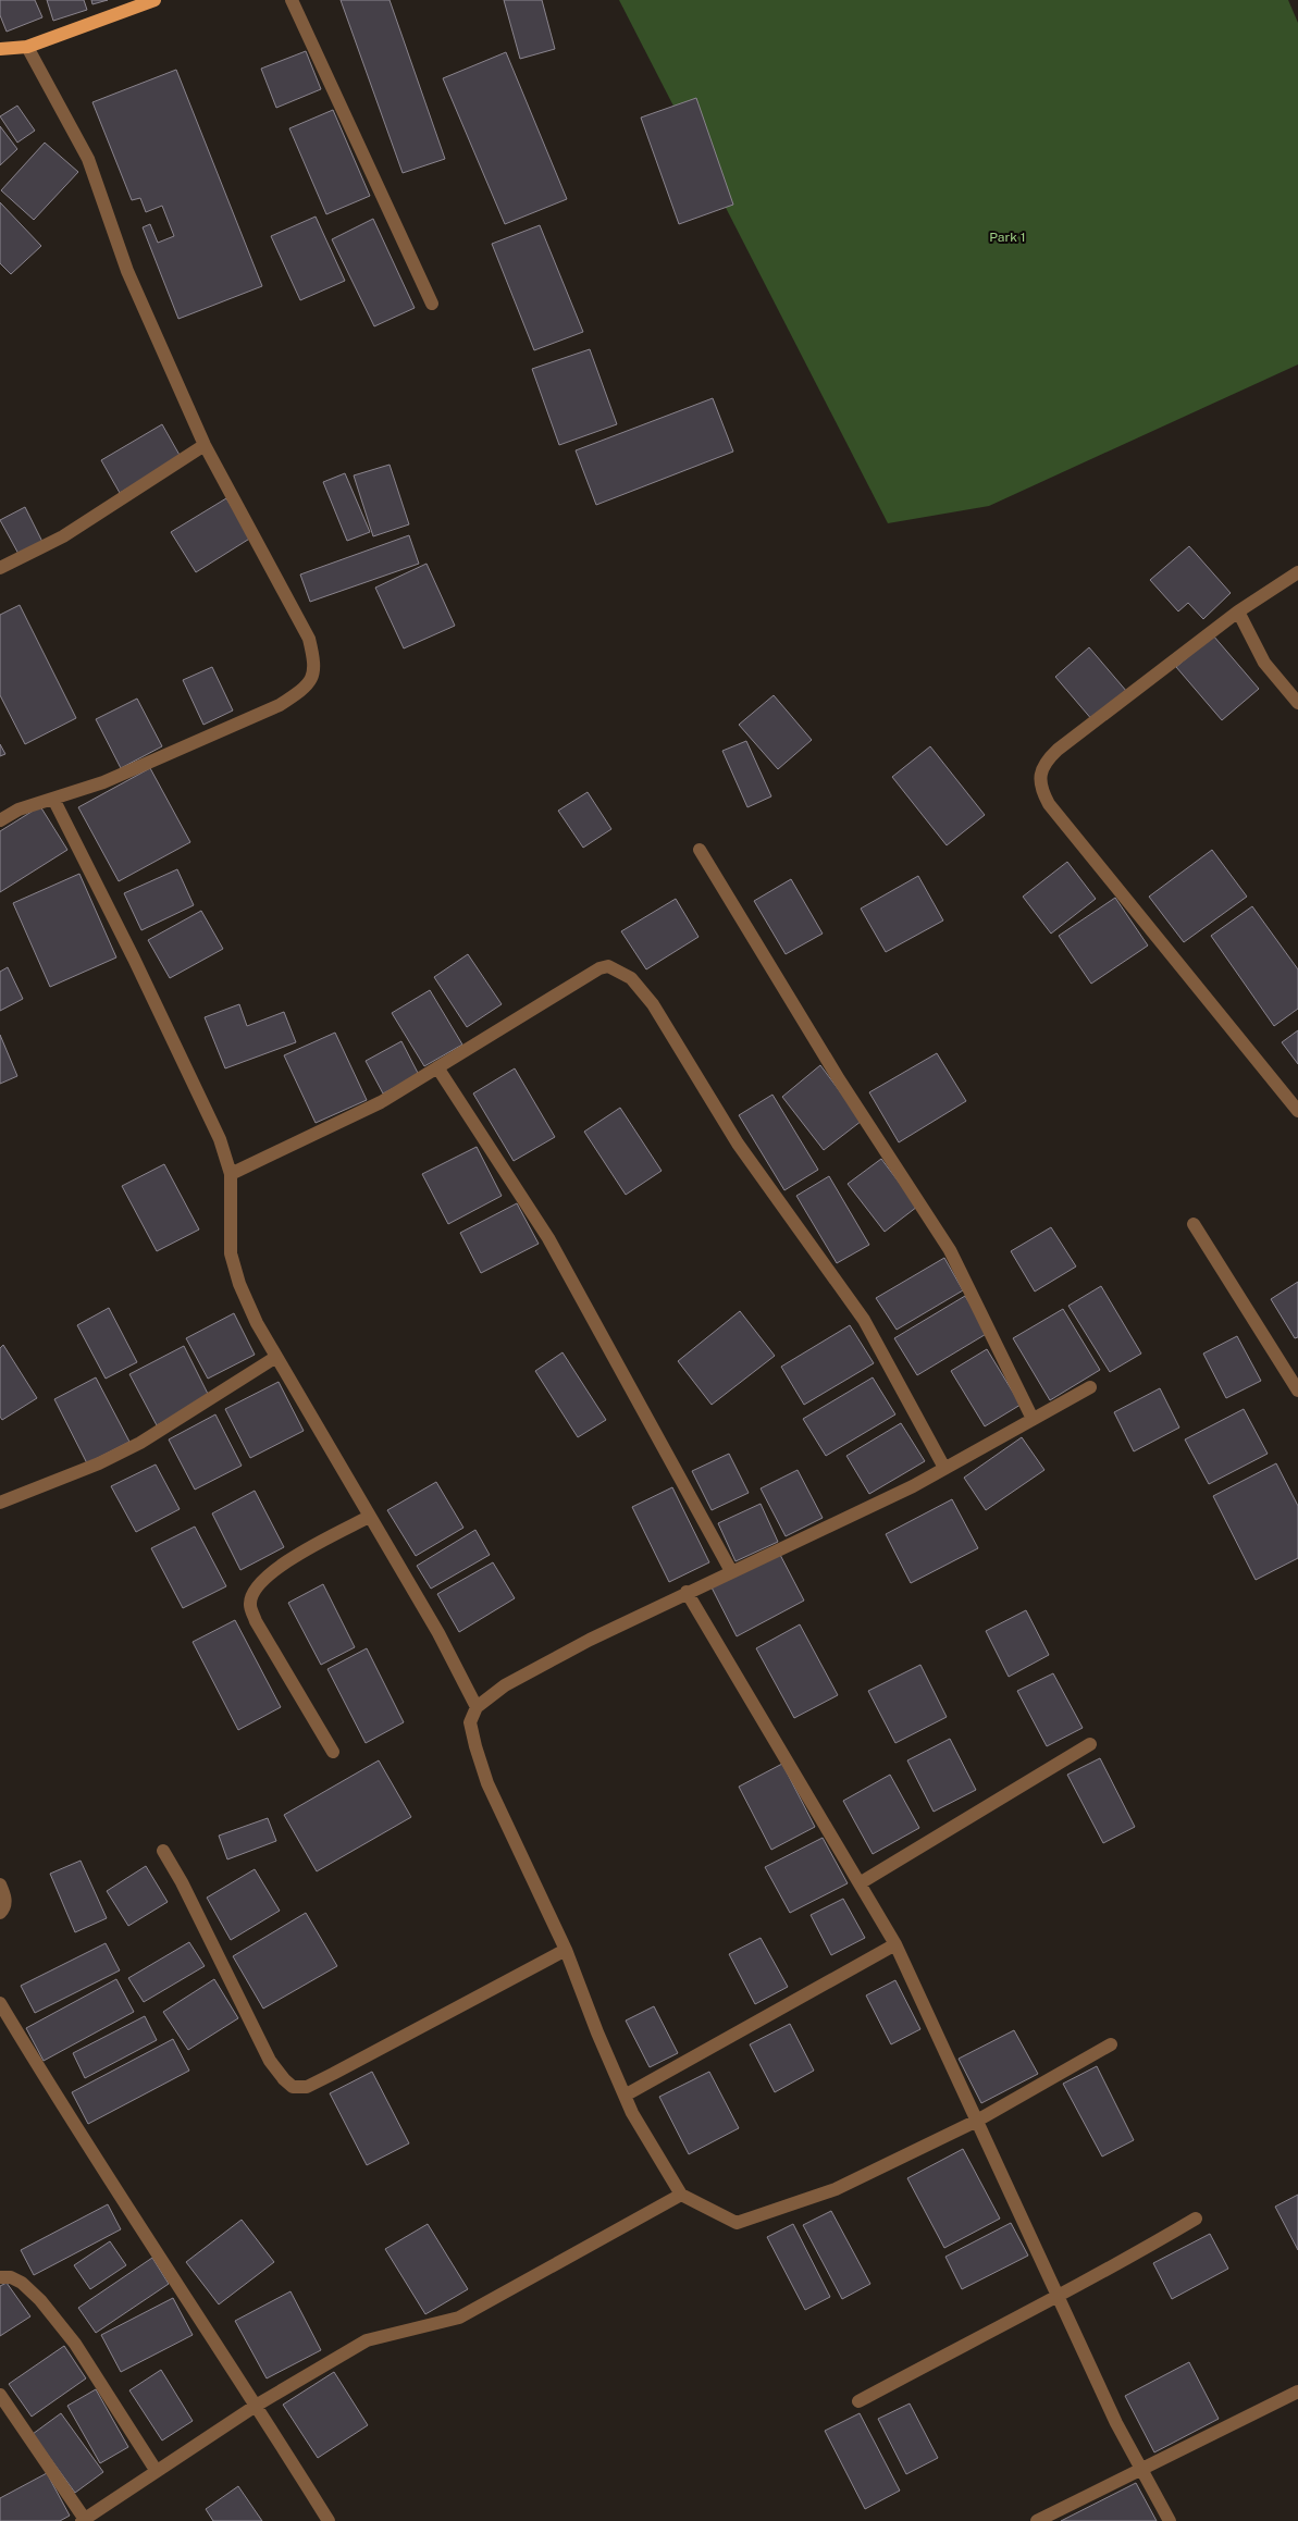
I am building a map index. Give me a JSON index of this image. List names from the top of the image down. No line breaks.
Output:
{"parks":["Park 1"]}
